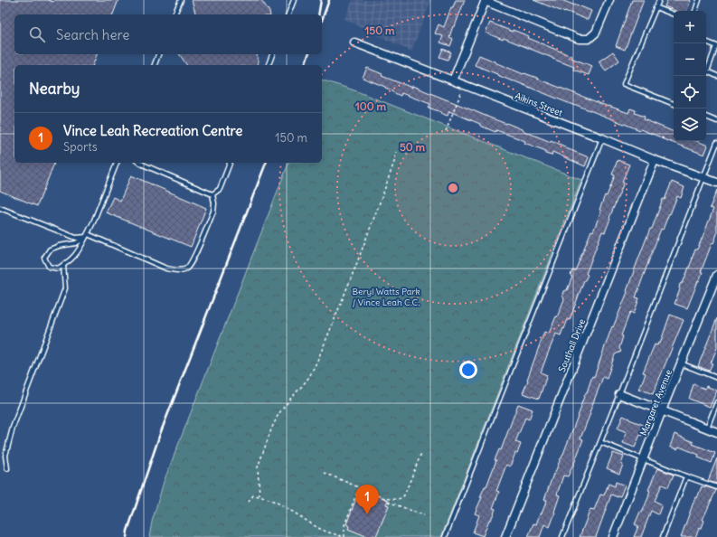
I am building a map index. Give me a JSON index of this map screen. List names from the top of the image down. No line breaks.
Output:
{"streets":{"street":["Aikins Street","Southall Drive","Margaret Avenue"]},"crossings":[["Aikins Street","Southall Drive"]],"parks":["Beryl Watts Park / Vince Leah C.C."],"page":{"map_buttons":["+","−"],"search":"Search here","heading":"Nearby","list":[{"mark":"1","name":"Vince Leah Recreation Centre","note":"Sports","value":"150 m"}],"pins":"1"},"rings":["150 m","100 m","50 m"]}
